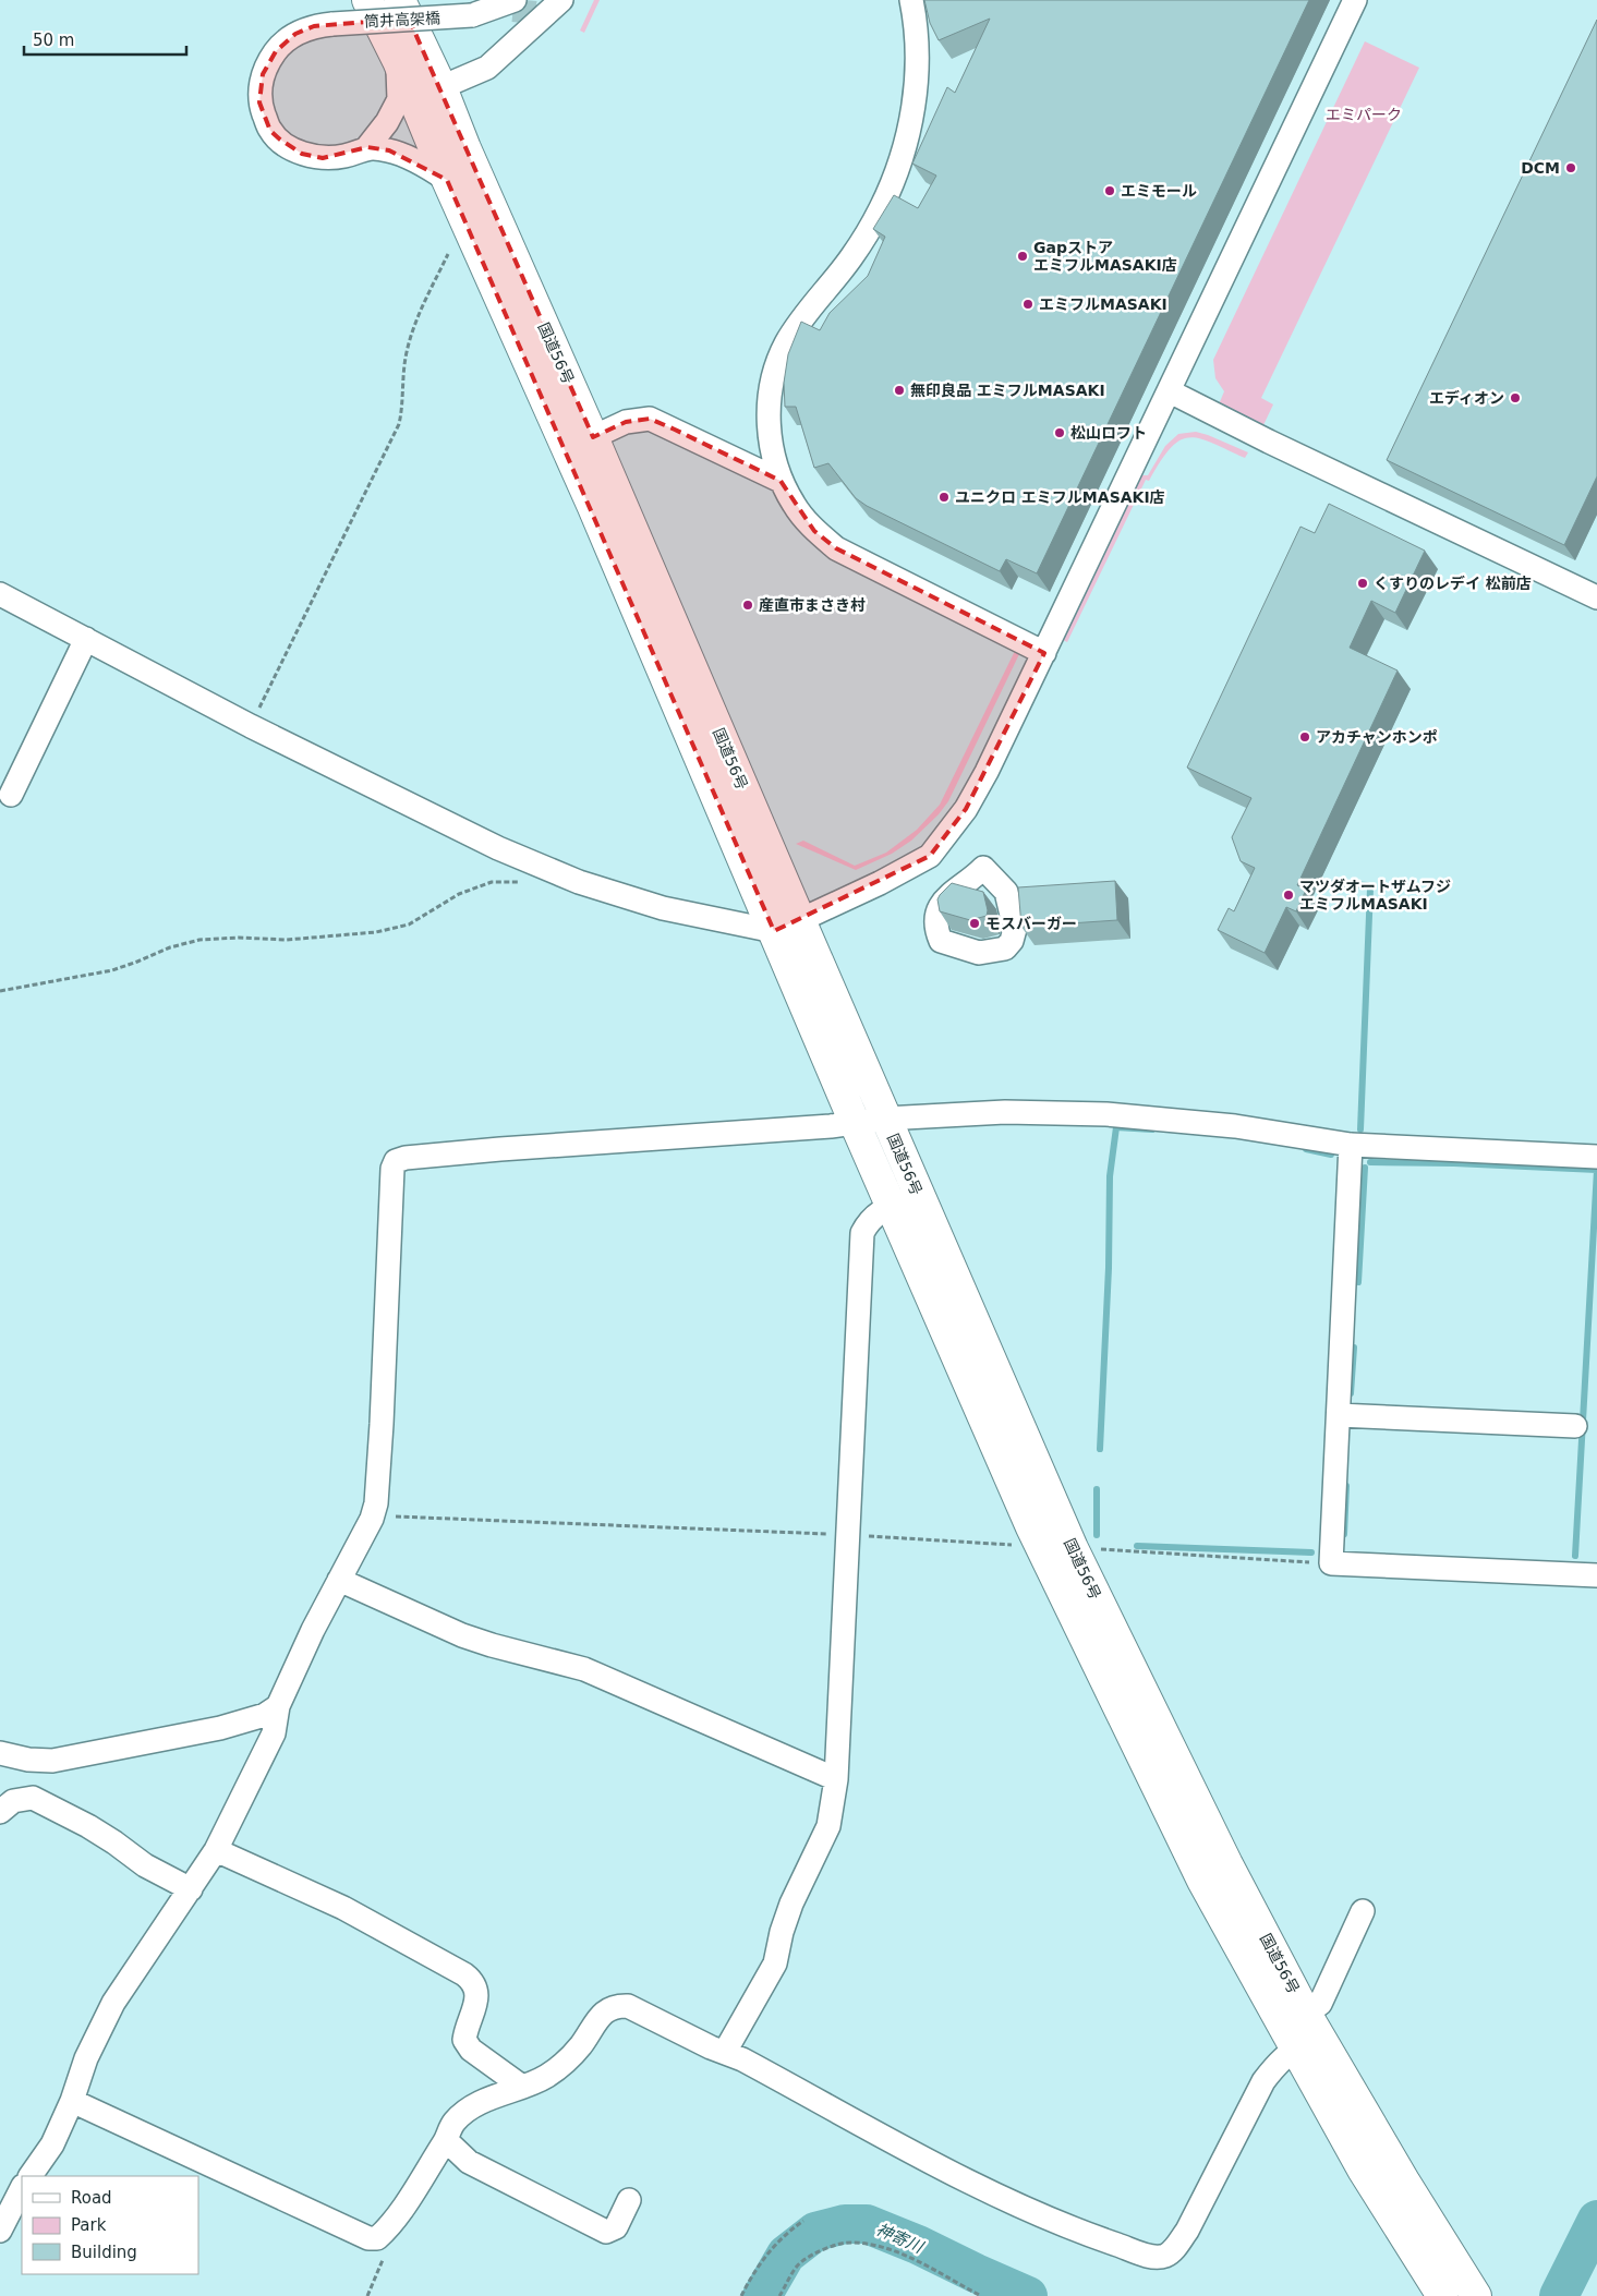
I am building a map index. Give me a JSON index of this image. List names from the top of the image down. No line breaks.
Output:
{"streets":{"highway":["国道56号"],"street":["筒井高架橋"]},"water":["神寄川"],"parks":["エミパーク"],"places":["DCM","エミモール","Gapストア エミフルMASAKI店","エミフルMASAKI","無印良品 エミフルMASAKI","エディオン","松山ロフト","ユニクロ エミフルMASAKI店","くすりのレデイ 松前店","産直市まさき村","アカチャンホンポ","マツダオートザムフジ エミフルMASAKI","モスバーガー"],"legend":["Road","Park","Building"],"scale_bar":"50 m"}
